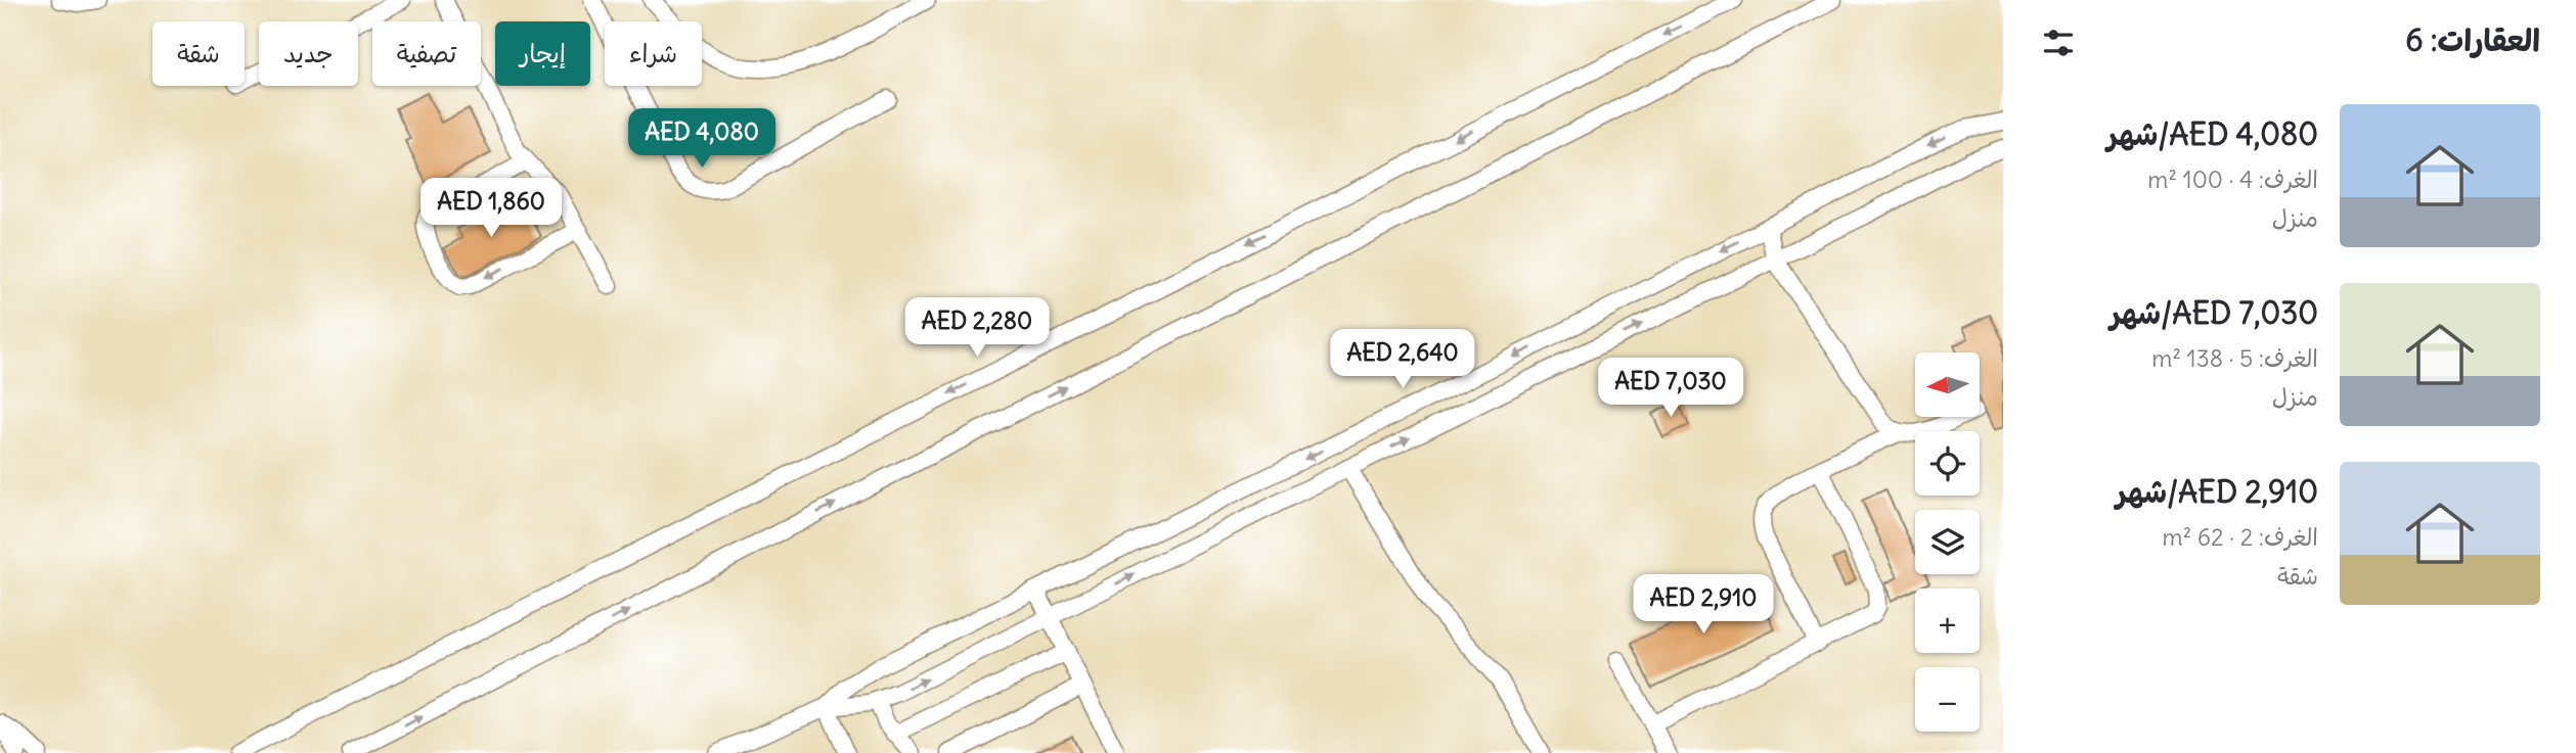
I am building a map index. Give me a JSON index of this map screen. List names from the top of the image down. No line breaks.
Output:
{"north":"left","page":{"heading":"العقارات: 6","chip":["شراء","إيجار","تصفية","جديد","شقة"],"list":[{"name":"AED 4,080/شهر","note":"الغرف: 4 · 100 m² · منزل"},{"name":"AED 7,030/شهر","note":"الغرف: 5 · 138 m² · منزل"},{"name":"AED 2,910/شهر","note":"الغرف: 2 · 62 m² · شقة"}],"price":["AED 4,080","AED 1,860","AED 2,280","AED 2,640","AED 7,030","AED 2,910"],"map_buttons":["+","−"]}}
